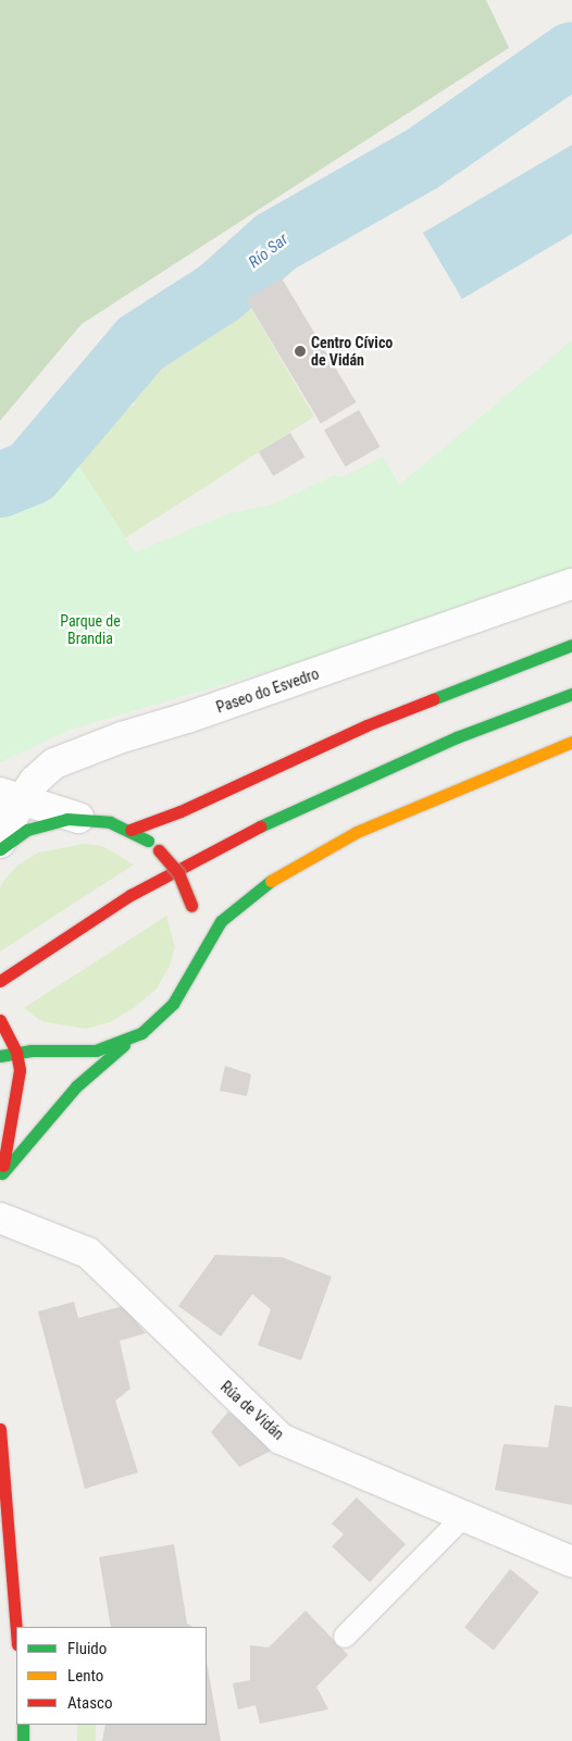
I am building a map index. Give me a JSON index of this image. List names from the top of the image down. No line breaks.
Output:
{"streets":{"street":["Paseo do Esvedro","Rúa de Vidán"]},"water":["Río Sar"],"parks":["Parque de Brandia"],"places":["Centro Cívico de Vidán"],"legend":["Fluido","Lento","Atasco"]}
